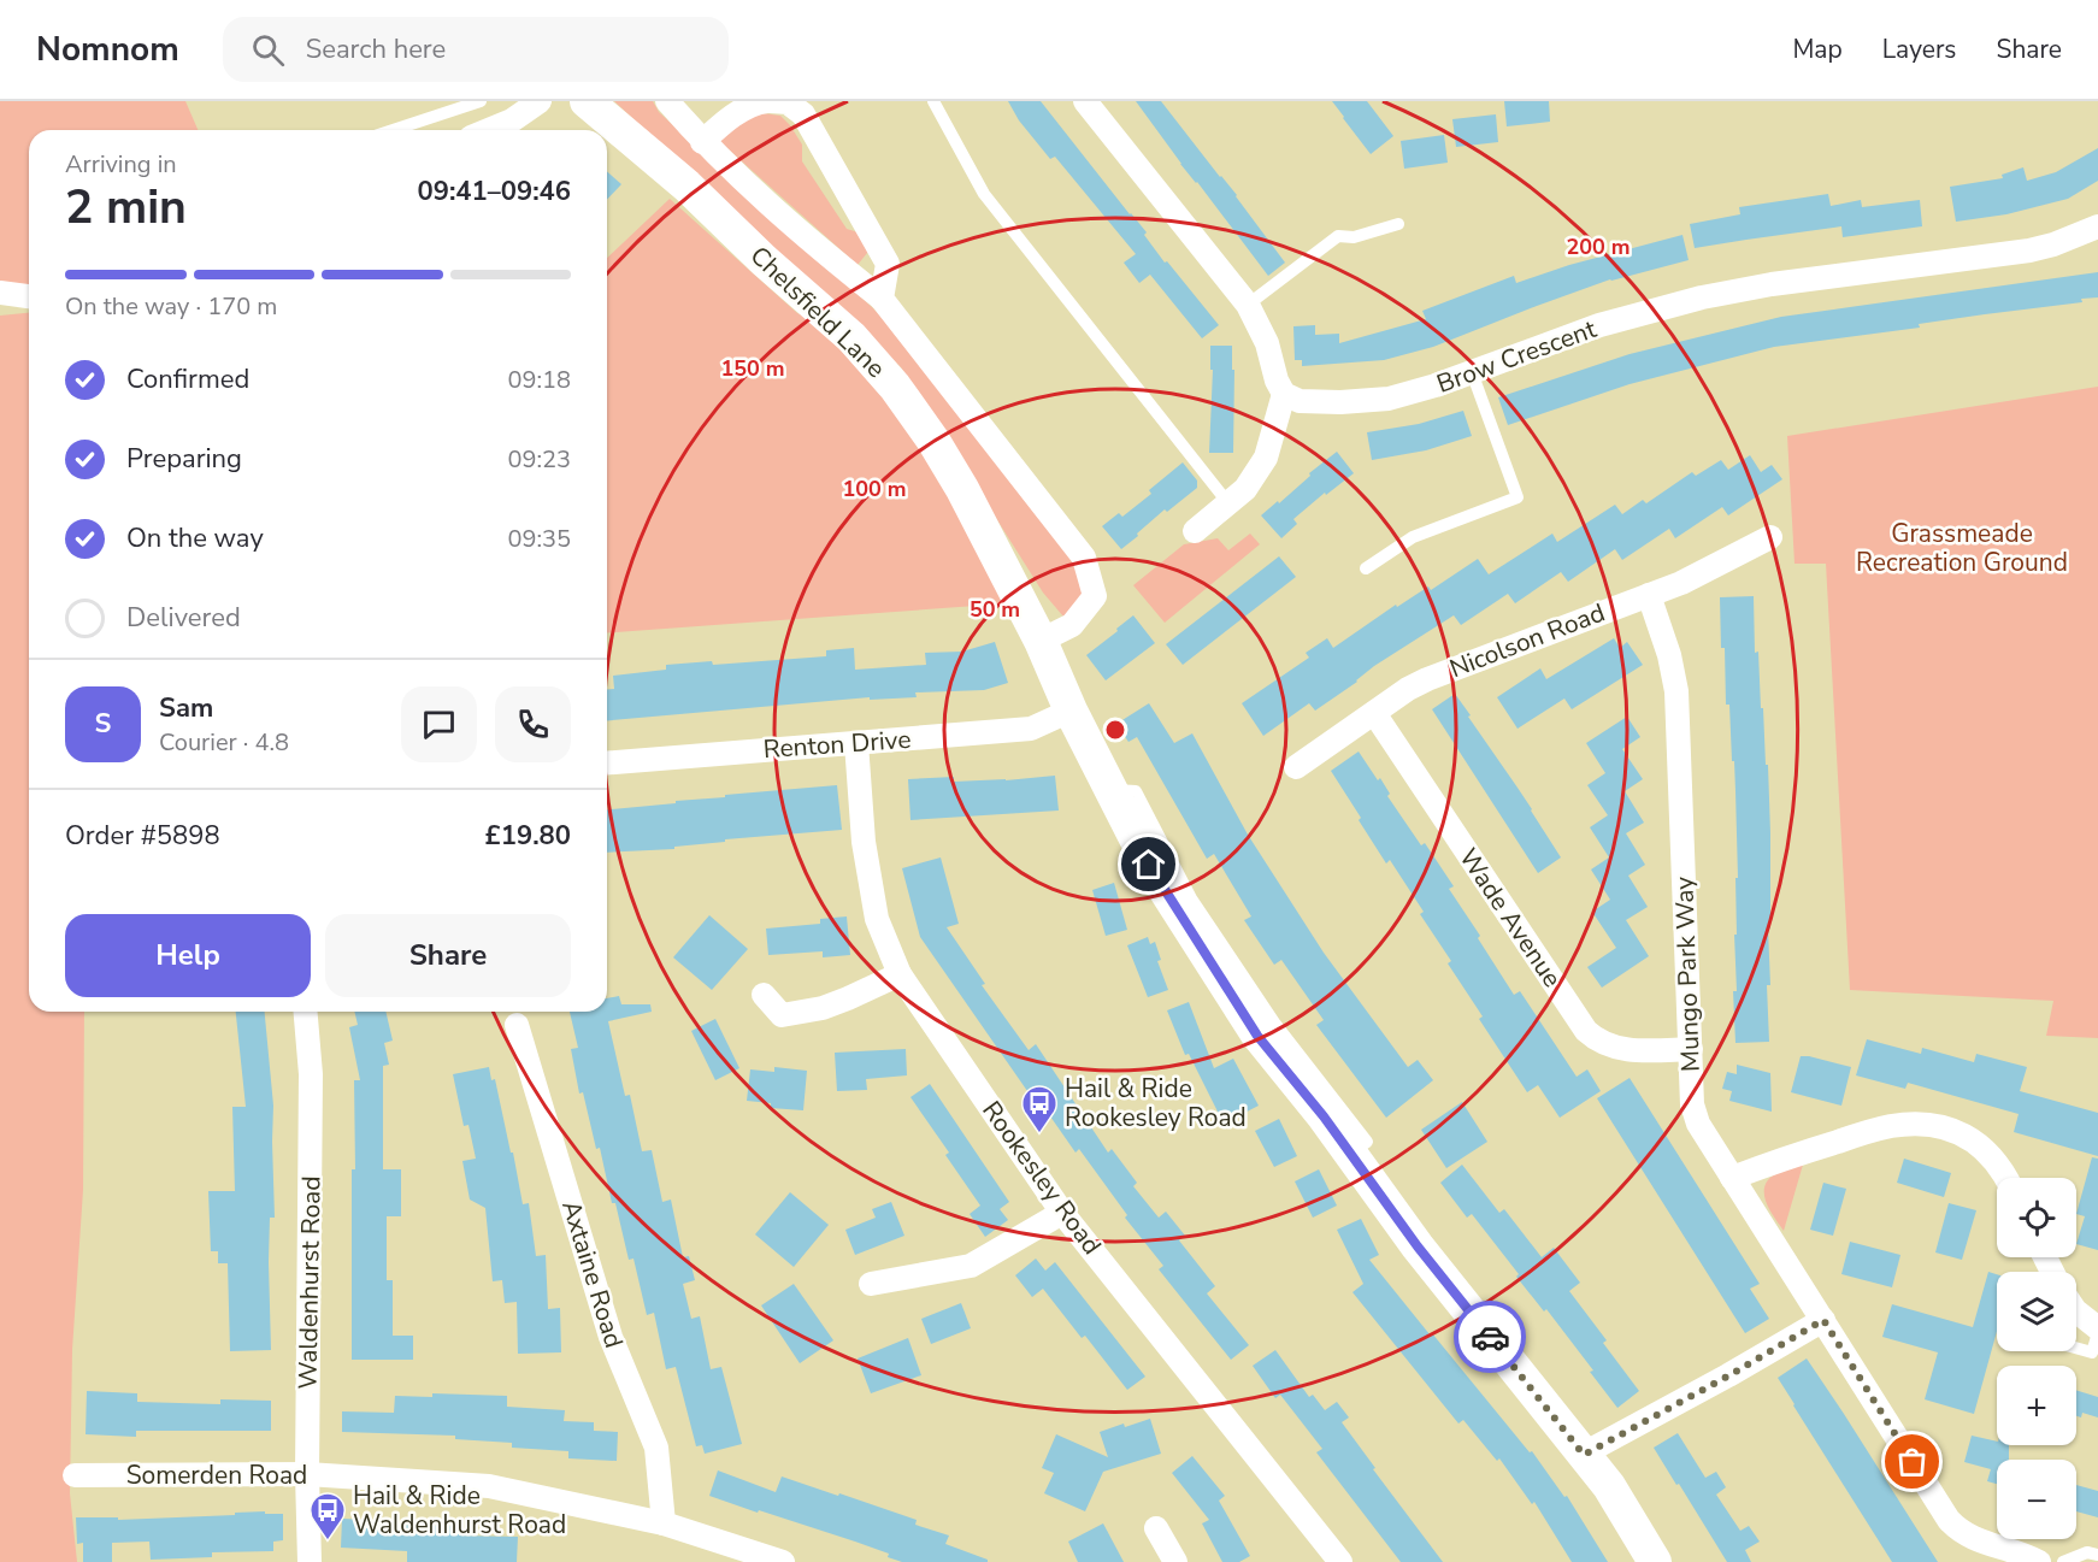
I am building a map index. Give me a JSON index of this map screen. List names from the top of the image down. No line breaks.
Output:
{"streets":{"street":["Chelsfield Lane","Brow Crescent","Nicolson Road","Renton Drive","Wade Avenue","Mungo Park Way","Rookesley Road","Axtaine Road","Waldenhurst Road","Somerden Road"]},"crossings":[["Chelsfield Lane","Renton Drive"],["Nicolson Road","Wade Avenue"],["Nicolson Road","Mungo Park Way"],["Renton Drive","Rookesley Road"],["Wade Avenue","Mungo Park Way"],["Axtaine Road","Somerden Road"],["Waldenhurst Road","Somerden Road"]],"parks":["Grassmeade Recreation Ground"],"places":{"bus stop":["Hail & Ride Rookesley Road","Hail & Ride Waldenhurst Road"]},"page":{"header":"Nomnom","search":"Search here","nav":["Map","Layers","Share"],"heading":["2 min","Arriving in","09:41–09:46"],"panel":["Sam","Courier · 4.8","Order #5898","£19.80"],"bar":"On the way · 170 m","list":[["Confirmed","09:18"],["Preparing","09:23"],["On the way","09:35"],"Delivered"],"round":"S","buttons":["Help","Share"],"map_buttons":["+","−"]},"rings":["200 m","150 m","100 m","50 m"]}
